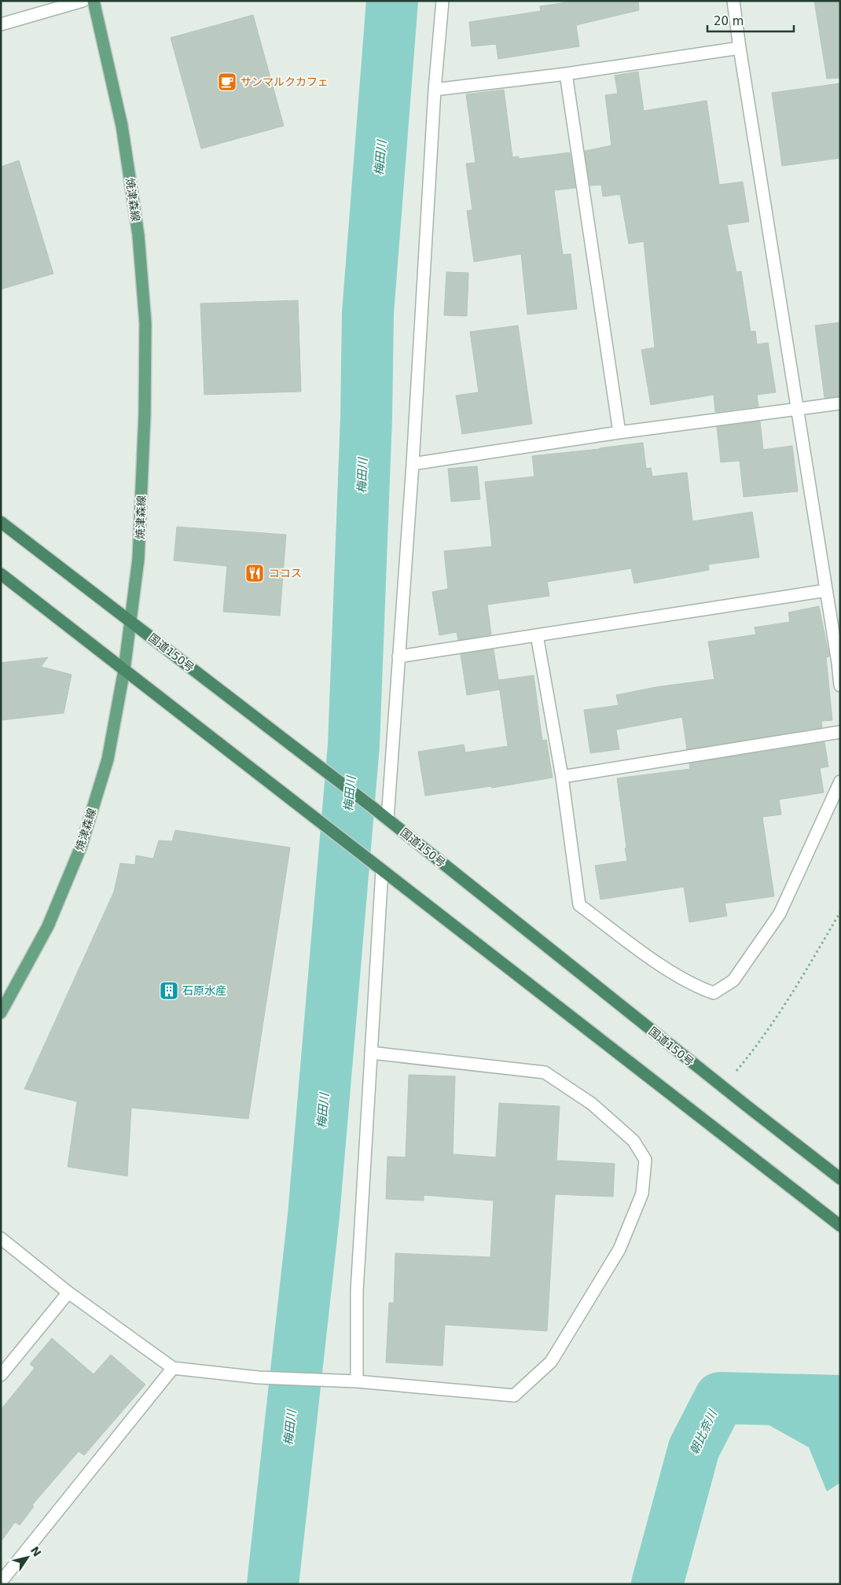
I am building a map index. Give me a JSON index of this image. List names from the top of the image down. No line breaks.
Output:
{"streets":{"highway":["国道150号"],"main road":["焼津森線"]},"crossings":[["焼津森線","国道150号"]],"water":["梅田川","朝比奈川"],"places":{"cafe":["サンマルクカフェ"],"restaurant":["ココス"],"building":["石原水産"]},"scale_bar":"20 m","north":"top right"}
